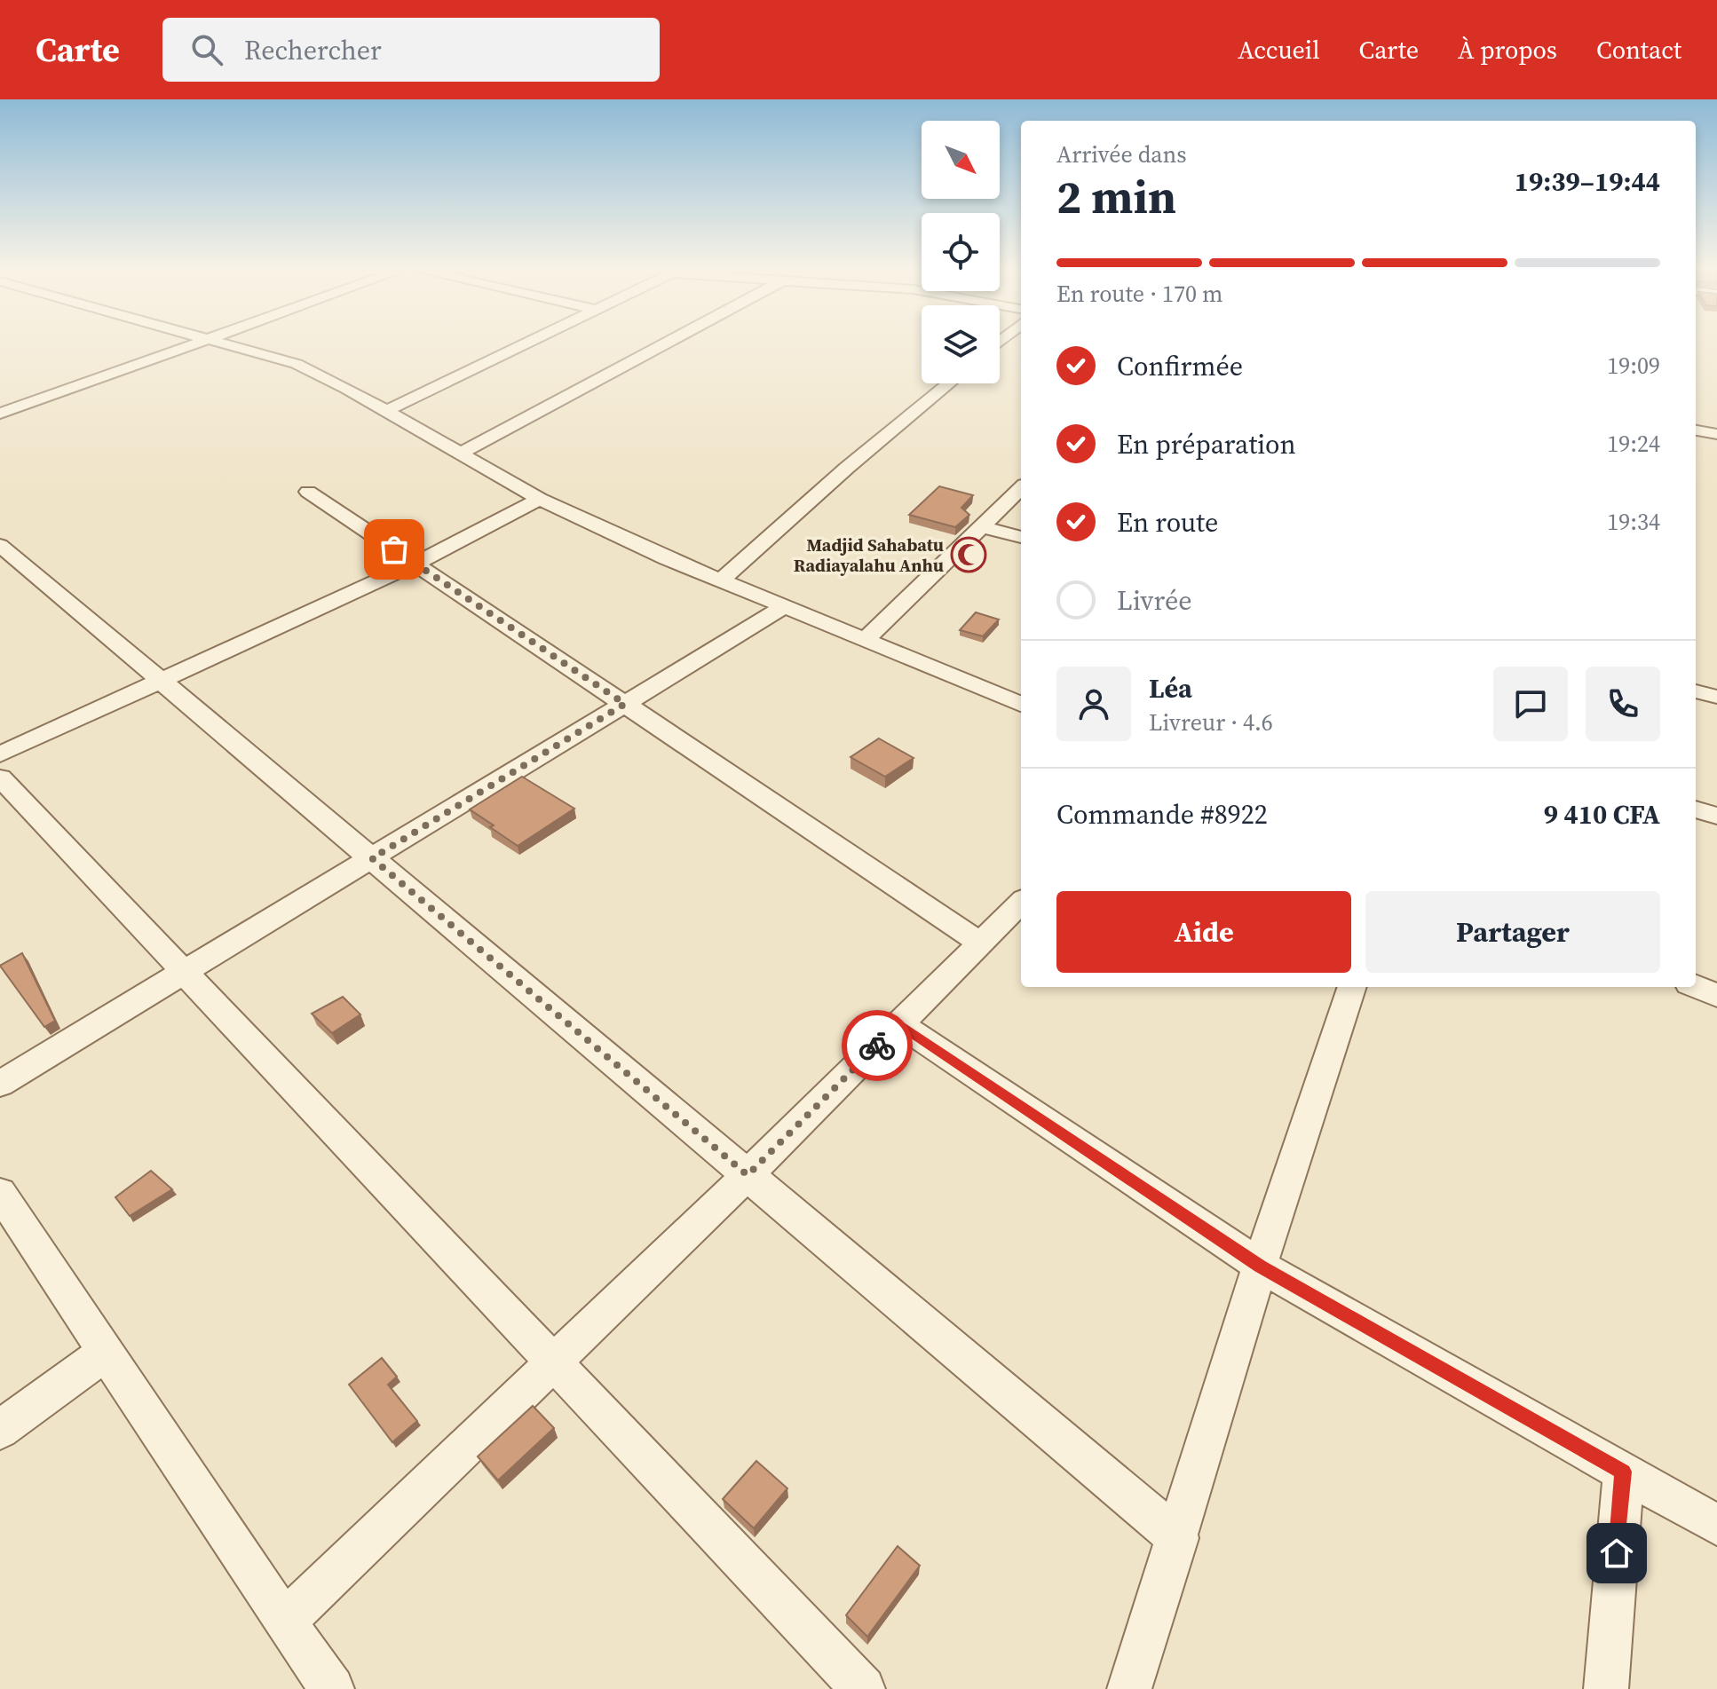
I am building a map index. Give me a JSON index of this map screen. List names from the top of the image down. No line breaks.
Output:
{"places":{"mosque":["Madjid Sahabatu Radiayalahu Anhu"]},"north":"bottom right","page":{"header":"Carte","search":"Rechercher","nav":["Accueil","Carte","À propos","Contact"],"heading":["2 min","Arrivée dans","19:39–19:44"],"panel":["Léa","Livreur · 4.6","Commande #8922","9 410 CFA"],"bar":"En route · 170 m","list":[["Confirmée","19:09"],["En préparation","19:24"],["En route","19:34"],"Livrée"],"buttons":["Aide","Partager"]}}
